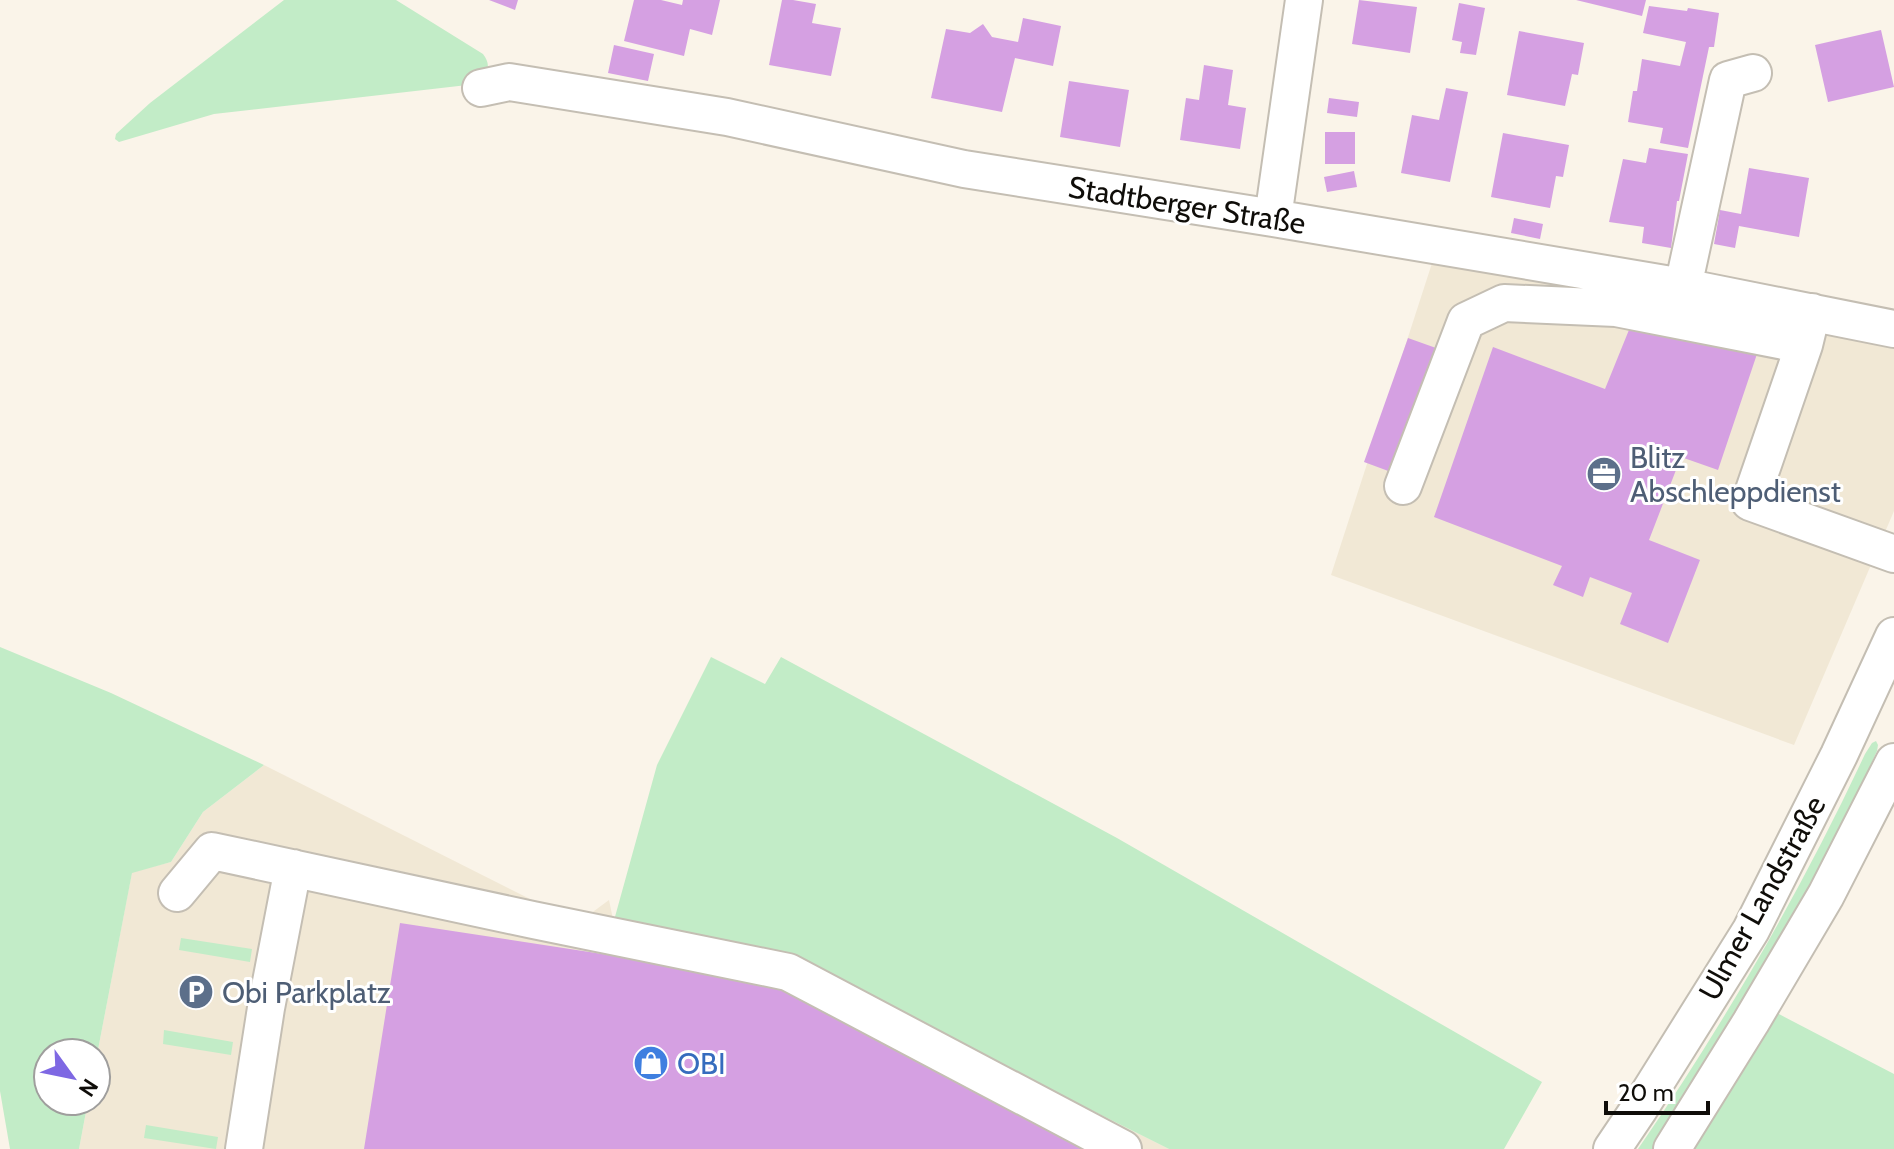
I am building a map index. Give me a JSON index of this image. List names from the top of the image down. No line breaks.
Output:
{"streets":{"street":["Stadtberger Straße","Ulmer Landstraße"]},"places":{"office":["Blitz Abschleppdienst"],"parking":["Obi Parkplatz"],"shop":["OBI"]},"scale_bar":"20 m","north":"bottom right"}
